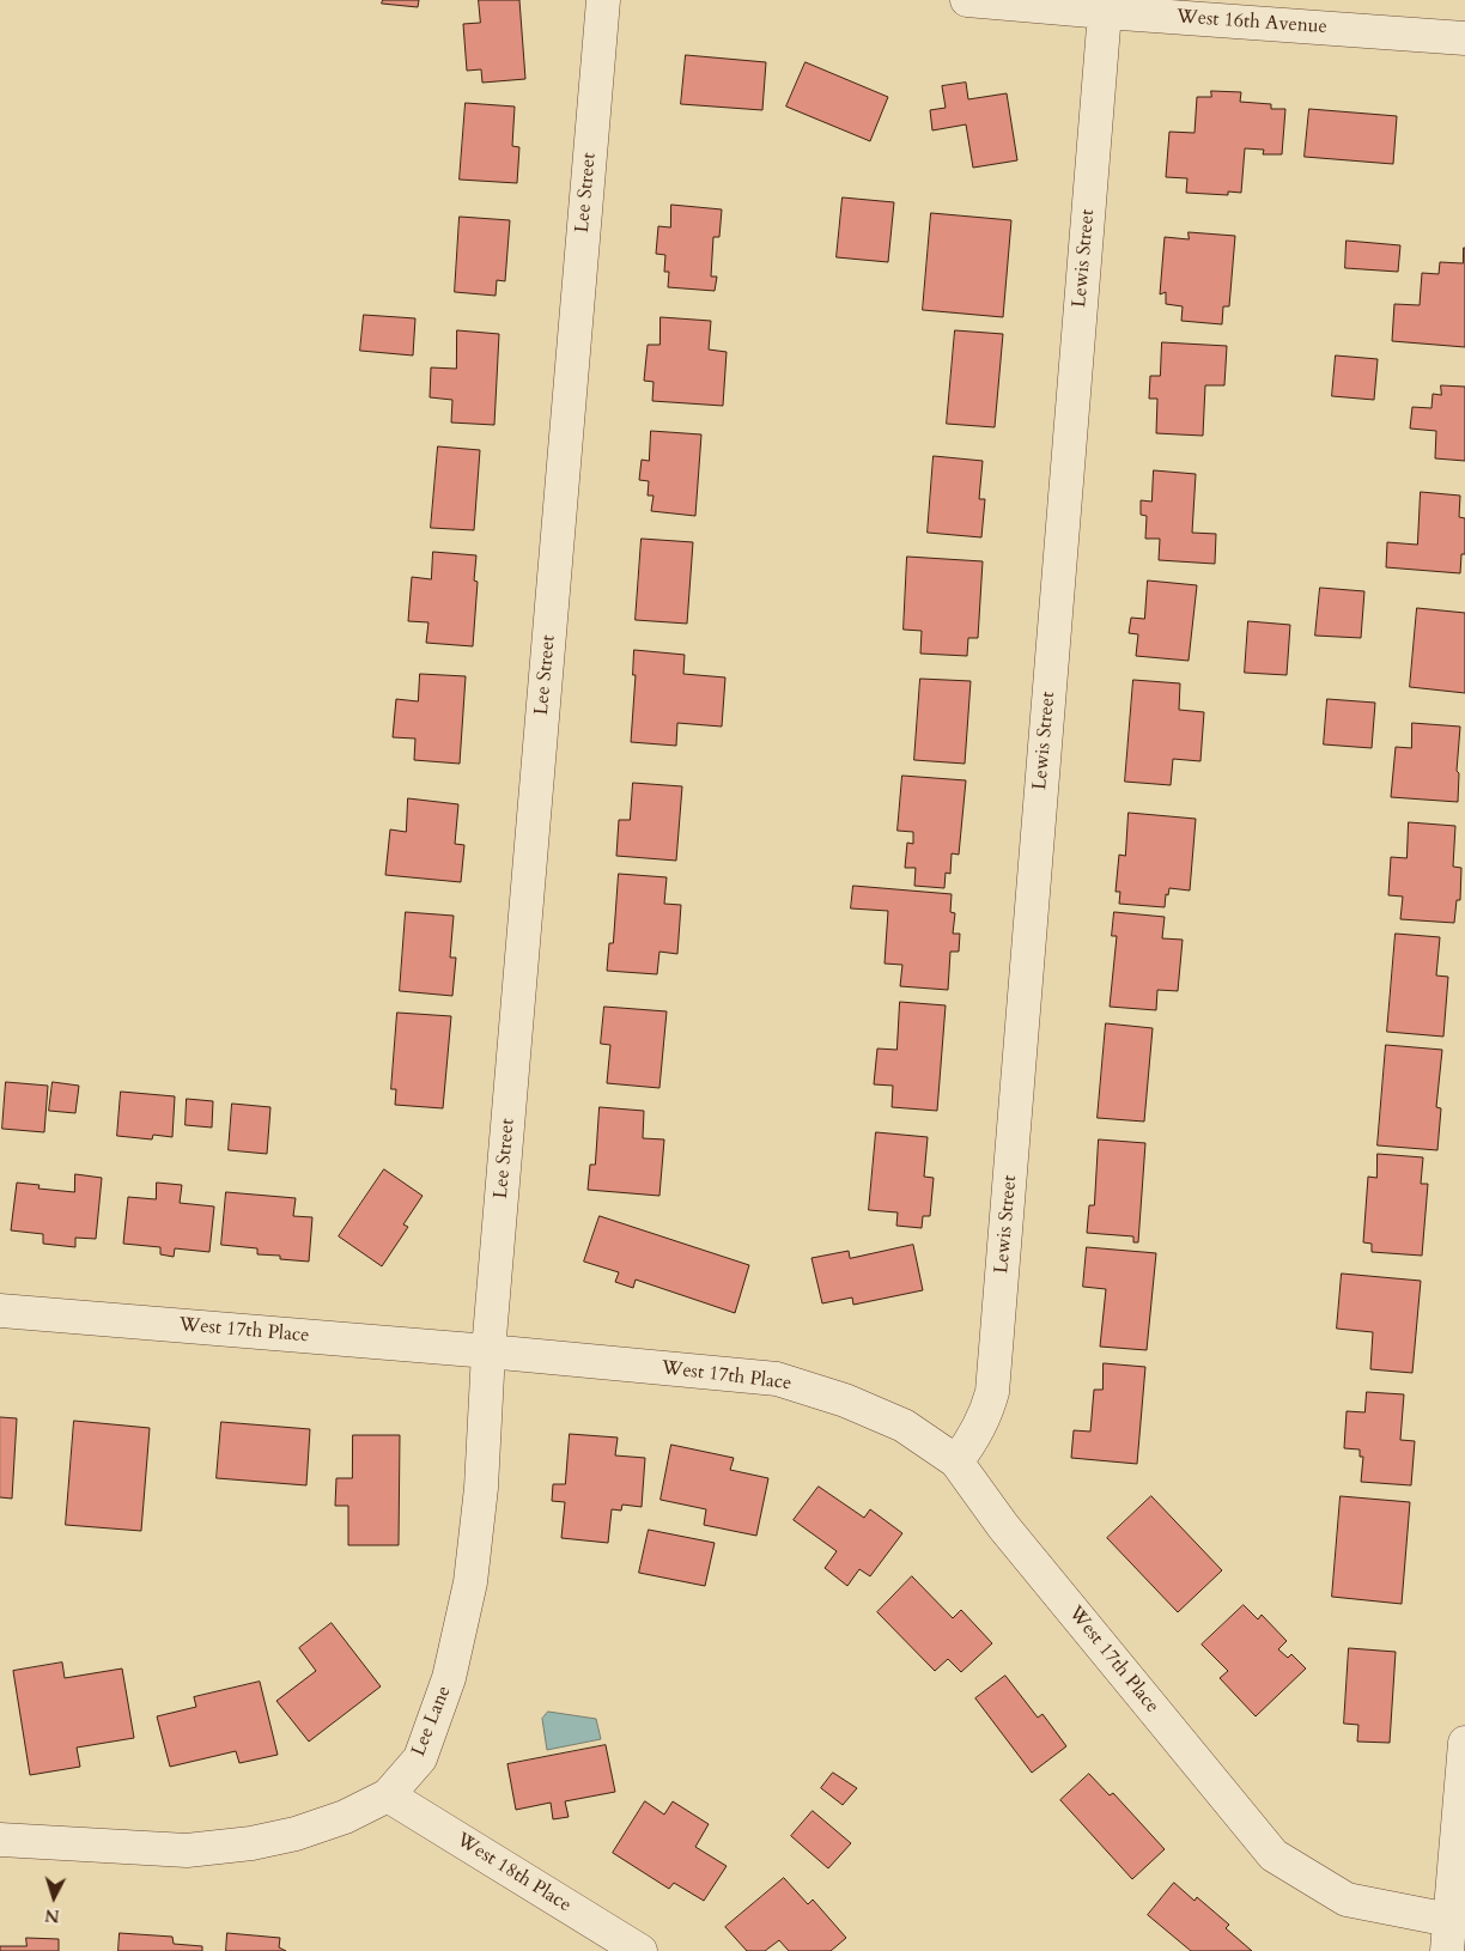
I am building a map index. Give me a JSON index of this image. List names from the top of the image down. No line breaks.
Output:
{"streets":{"street":["West 16th Avenue","Lee Street","Lewis Street","West 17th Place","Lee Lane","West 18th Place"]},"crossings":[["West 16th Avenue","Lewis Street"],["Lee Street","West 17th Place"],["Lee Street","Lee Lane"],["Lewis Street","West 17th Place"],["West 17th Place","Lee Lane"],["Lee Lane","West 18th Place"]],"north":"bottom"}
